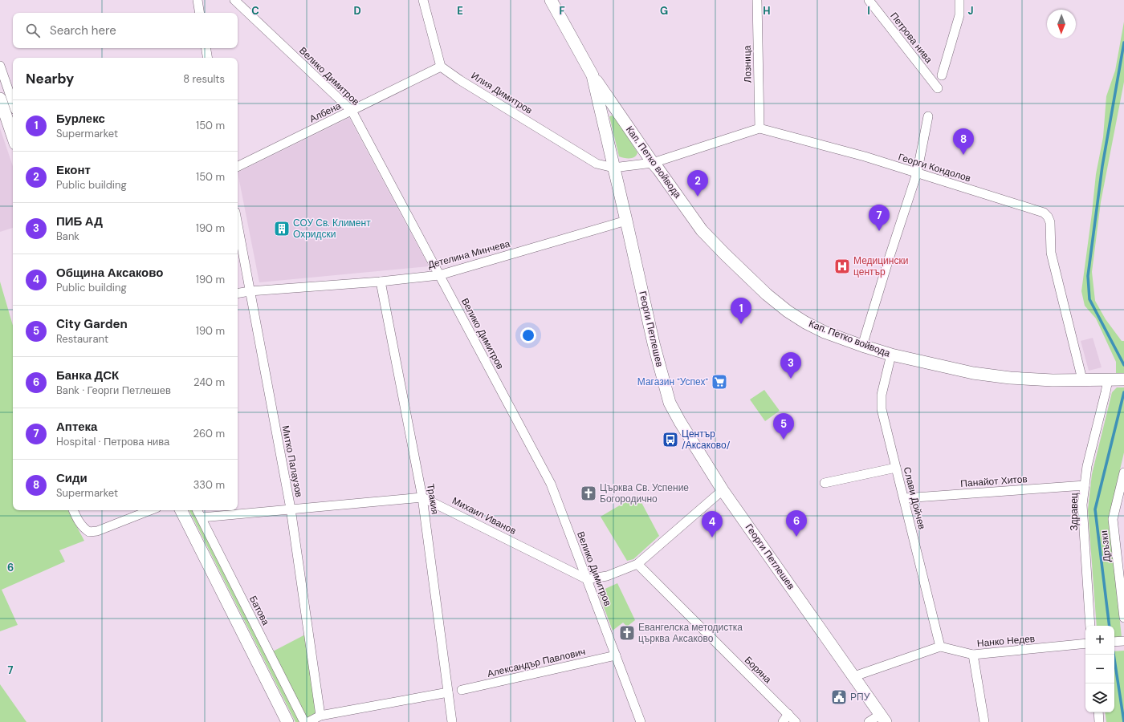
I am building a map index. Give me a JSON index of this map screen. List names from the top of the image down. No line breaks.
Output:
{"streets":{"main road":["Кап. Петко войвода","Георги Петлешев"],"street":["Петрова нива","Лозница","Велико Димитров","Илия Димитров","Албена","Георги Кондолов","Детелина Минчева","Митко Палаузов","Панайот Хитов","Слави Дойчев","Тракия","Здравец","Михаил Иванов","Дръзки","Батова","Нанко Недев","Александър Павлович","Боряна"]},"crossings":[["Лозница","Георги Кондолов"],["Велико Димитров","Албена"],["Велико Димитров","Детелина Минчева"],["Велико Димитров","Михаил Иванов"],["Велико Димитров","Александър Павлович"],["Илия Димитров","Албена"],["Илия Димитров","Георги Петлешев"],["Кап. Петко войвода","Георги Кондолов"],["Кап. Петко войвода","Георги Петлешев"],["Кап. Петко войвода","Слави Дойчев"],["Кап. Петко войвода","Здравец"],["Детелина Минчева","Георги Петлешев"],["Детелина Минчева","Митко Палаузов"],["Детелина Минчева","Тракия"],["Панайот Хитов","Слави Дойчев"],["Панайот Хитов","Здравец"],["Слави Дойчев","Нанко Недев"],["Тракия","Михаил Иванов"]],"places":{"building":["СОУ Св. Климент Охридски"],"hospital":["Медицински център"],"supermarket":["Магазин \"Успех\""],"bus stop":["Център /Аксаково/"],"church":["Църква Св. Успение Богородично","Евангелска методистка църква Аксаково"],"public building":["РПУ"]},"north":"bottom","page":{"search":"Search here","heading":["Nearby","8 results"],"list":[{"mark":"1","name":"Бурлекс","note":"Supermarket","value":"150 m"},{"mark":"2","name":"Еконт","note":"Public building","value":"150 m"},{"mark":"3","name":"ПИБ АД","note":"Bank","value":"190 m"},{"mark":"4","name":"Община Аксаково","note":"Public building","value":"190 m"},{"mark":"5","name":"City Garden","note":"Restaurant","value":"190 m"},{"mark":"6","name":"Банка ДСК","note":"Bank · Георги Петлешев","value":"240 m"},{"mark":"7","name":"Аптека","note":"Hospital · Петрова нива","value":"260 m"},{"mark":"8","name":"Сиди","note":"Supermarket","value":"330 m"}],"pins":["8","2","7","1","3","5","6","4"],"map_buttons":["+","−"]},"grid":{"columns":["C","D","E","F","G","H","I","J"],"rows":["6","7"]}}
